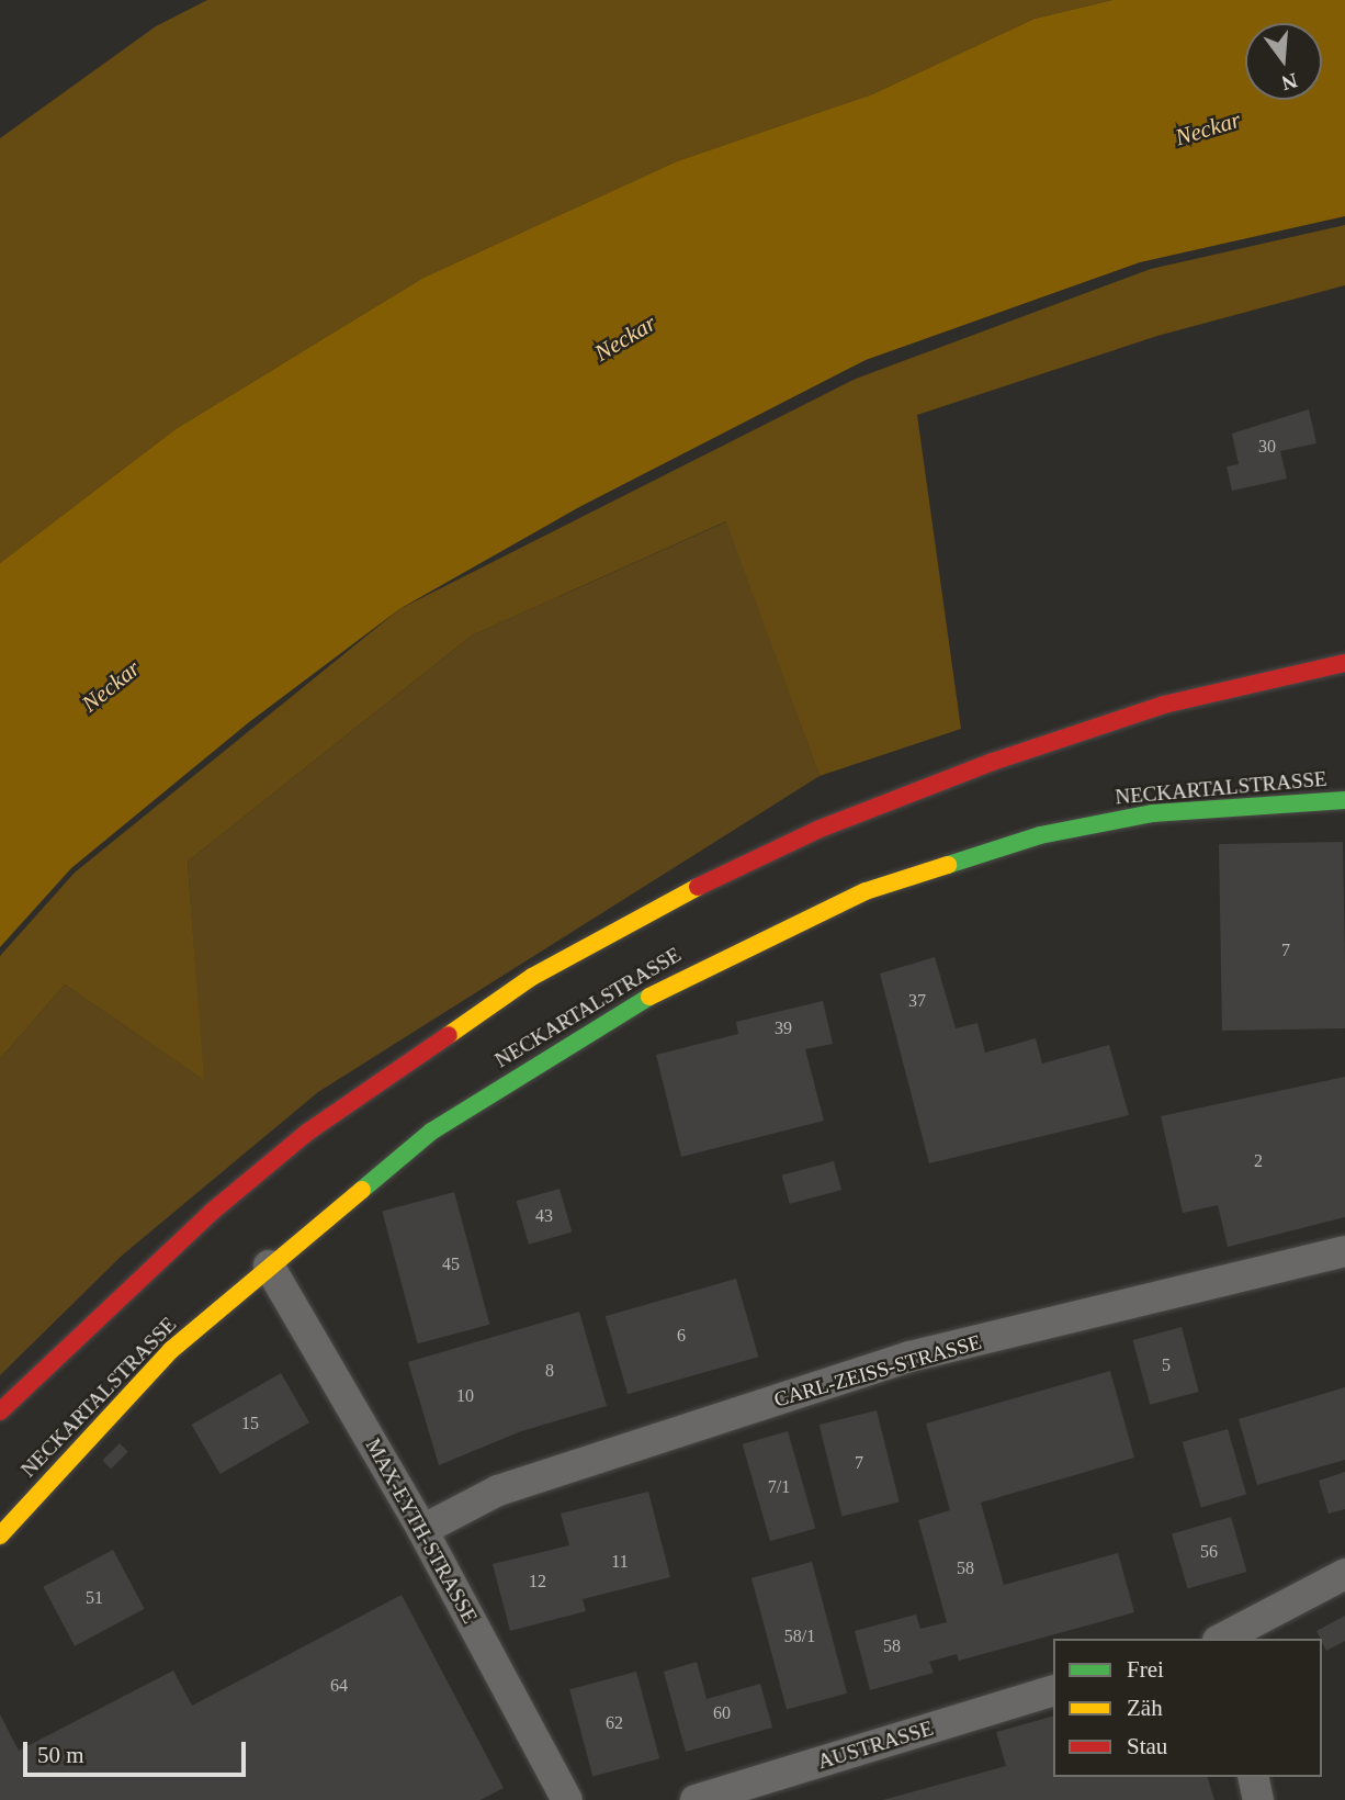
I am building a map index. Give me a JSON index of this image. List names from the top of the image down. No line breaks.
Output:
{"streets":{"street":["NECKARTALSTRASSE","CARL-ZEISS-STRASSE","MAX-EYTH-STRASSE","AUSTRASSE"]},"crossings":[["NECKARTALSTRASSE","MAX-EYTH-STRASSE"],["CARL-ZEISS-STRASSE","MAX-EYTH-STRASSE"]],"water":["Neckar"],"house_numbers":["30","7","37","39","2","43","45","6","5","8","10","15","7","7/1","56","11","58","12","51","58/1","58","64","60","62"],"legend":["Frei","Zäh","Stau"],"scale_bar":"50 m","north":"bottom"}
